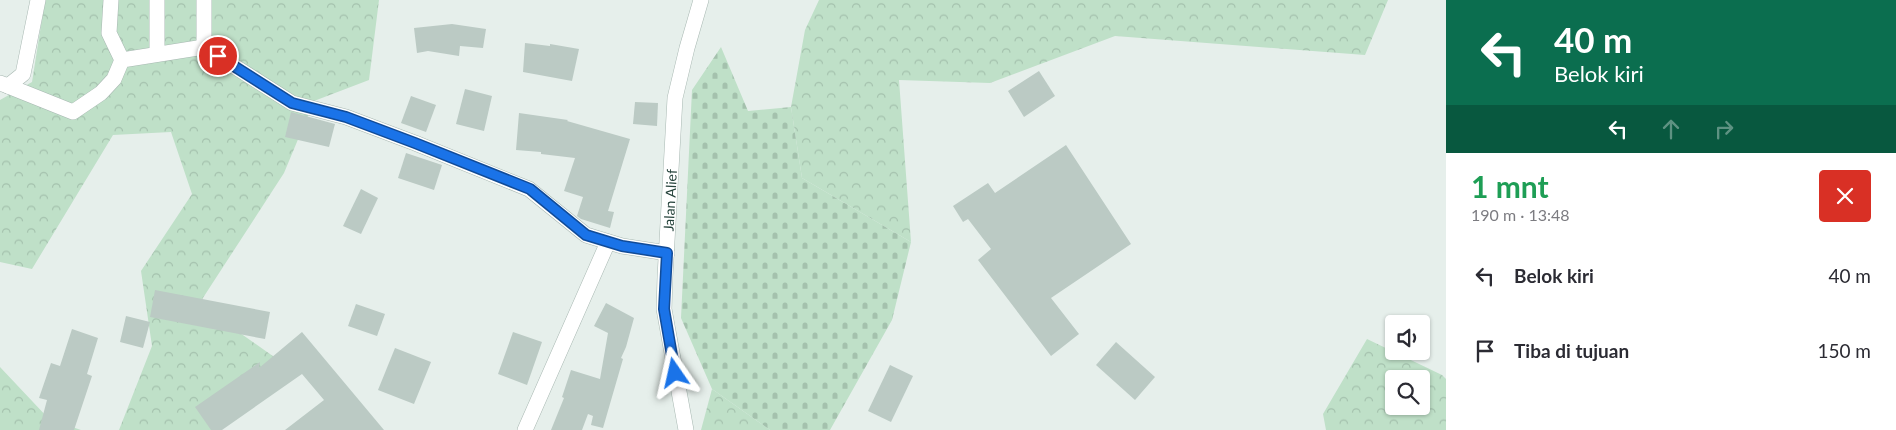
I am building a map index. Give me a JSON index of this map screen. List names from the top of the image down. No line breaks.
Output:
{"streets":{"street":["Jalan Alief"]},"page":{"turn":["40 m","Belok kiri"],"heading":["1 mnt","190 m · 13:48"],"list":[{"name":"Belok kiri","value":"40 m"},{"name":"Tiba di tujuan","value":"150 m"}]}}
